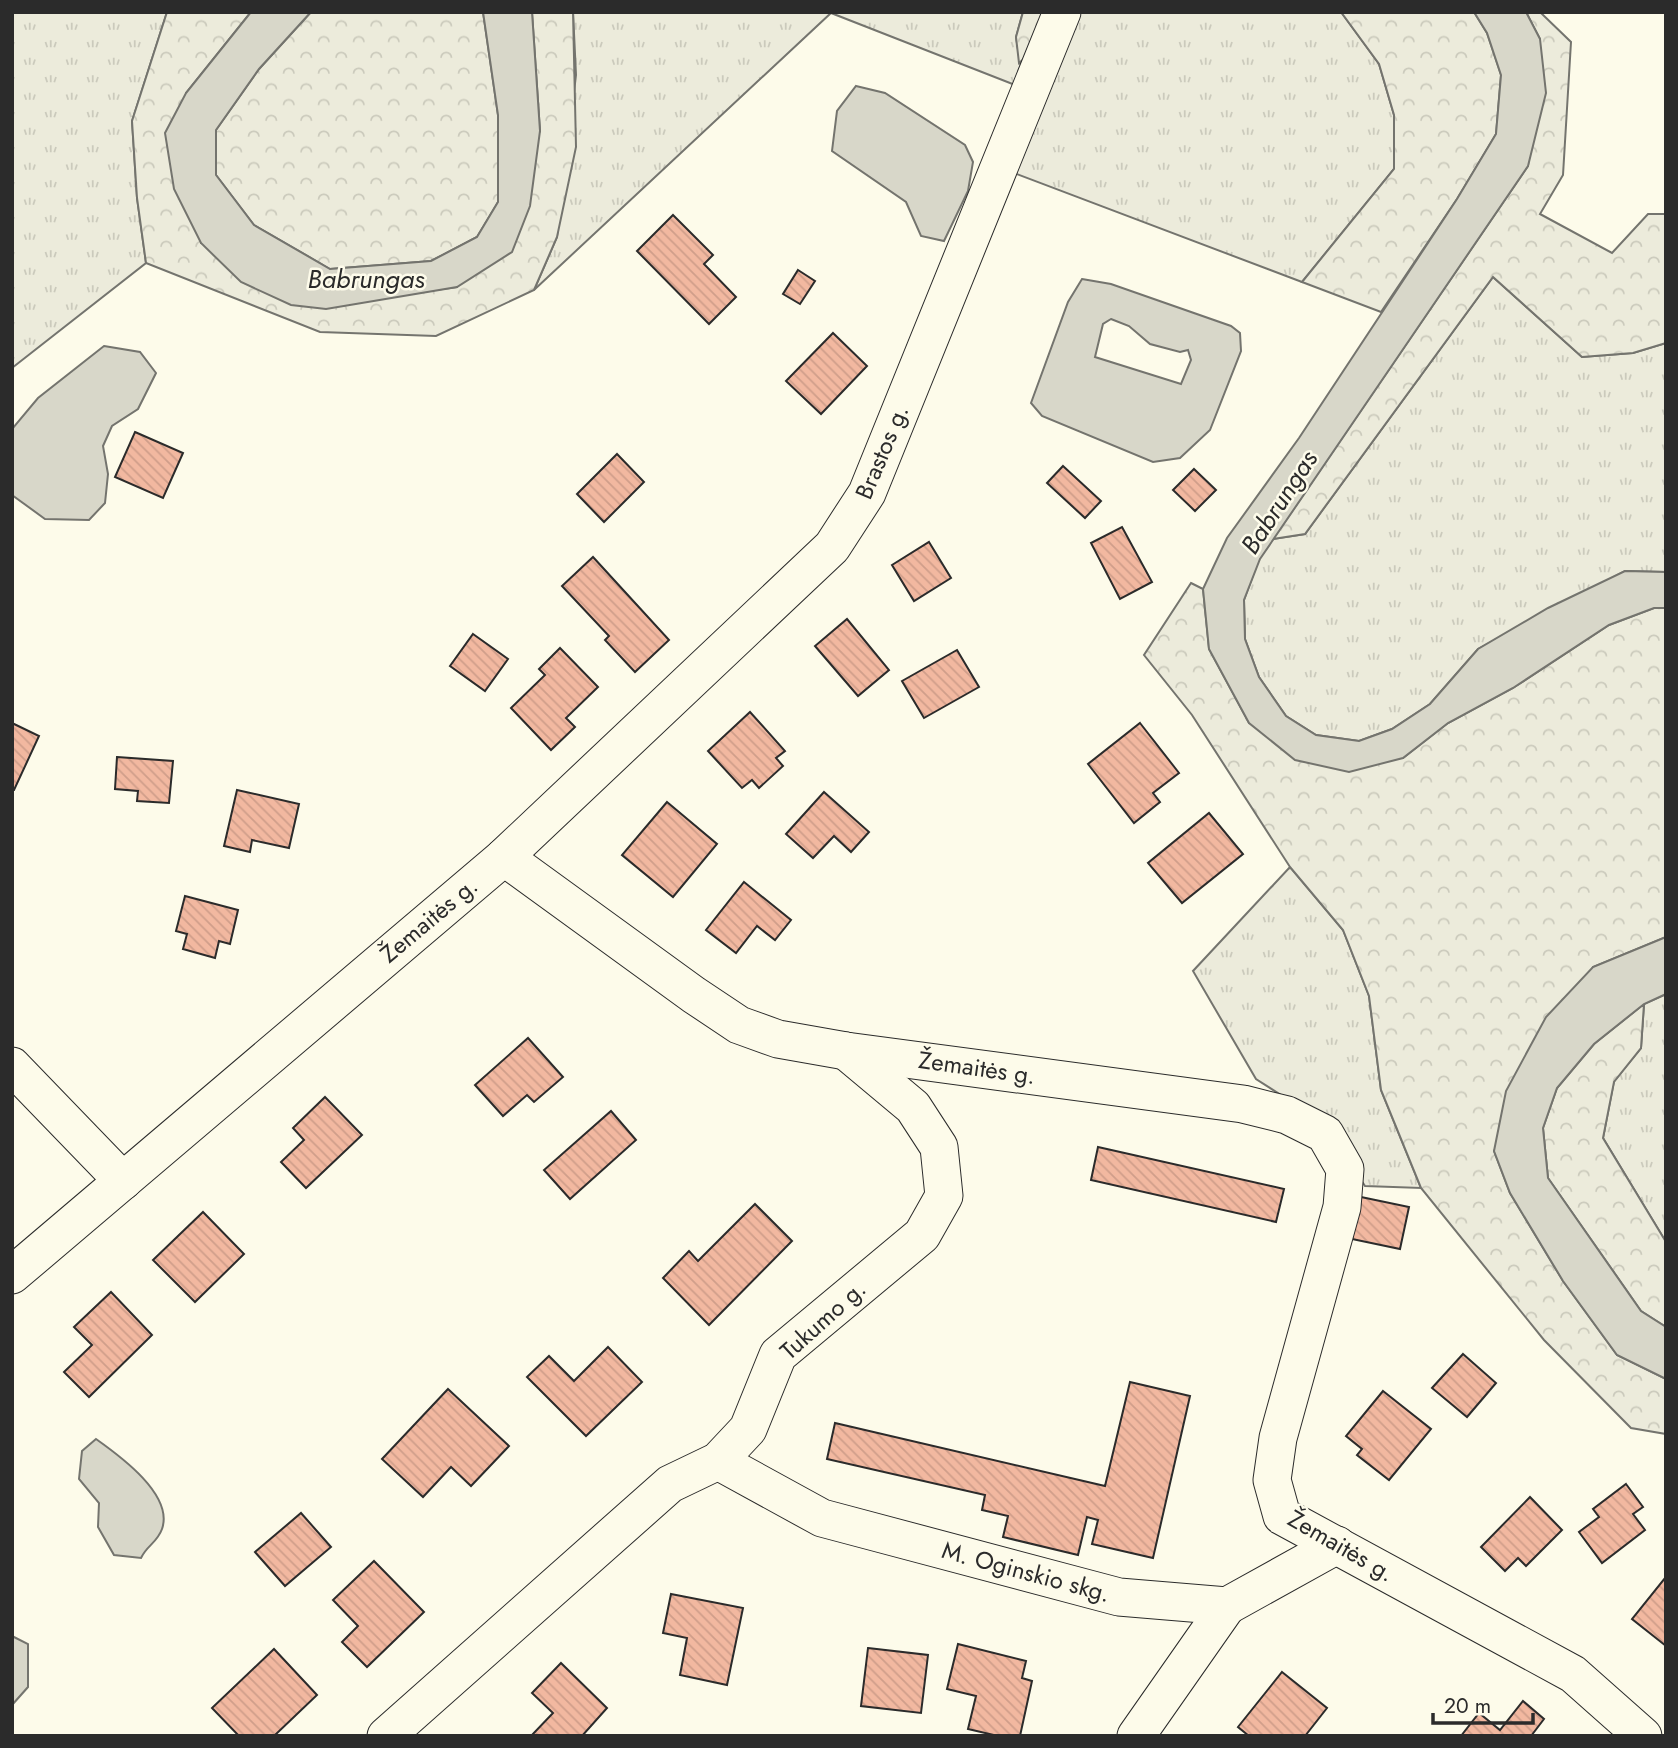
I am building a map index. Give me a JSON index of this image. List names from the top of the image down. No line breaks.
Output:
{"streets":{"street":["Brastos g.","Žemaitės g.","Tukumo g.","M. Oginskio skg."]},"crossings":[["Brastos g.","Žemaitės g."],["Žemaitės g.","Tukumo g."],["Tukumo g.","M. Oginskio skg."]],"water":["Babrungas"],"scale_bar":"20 m"}
